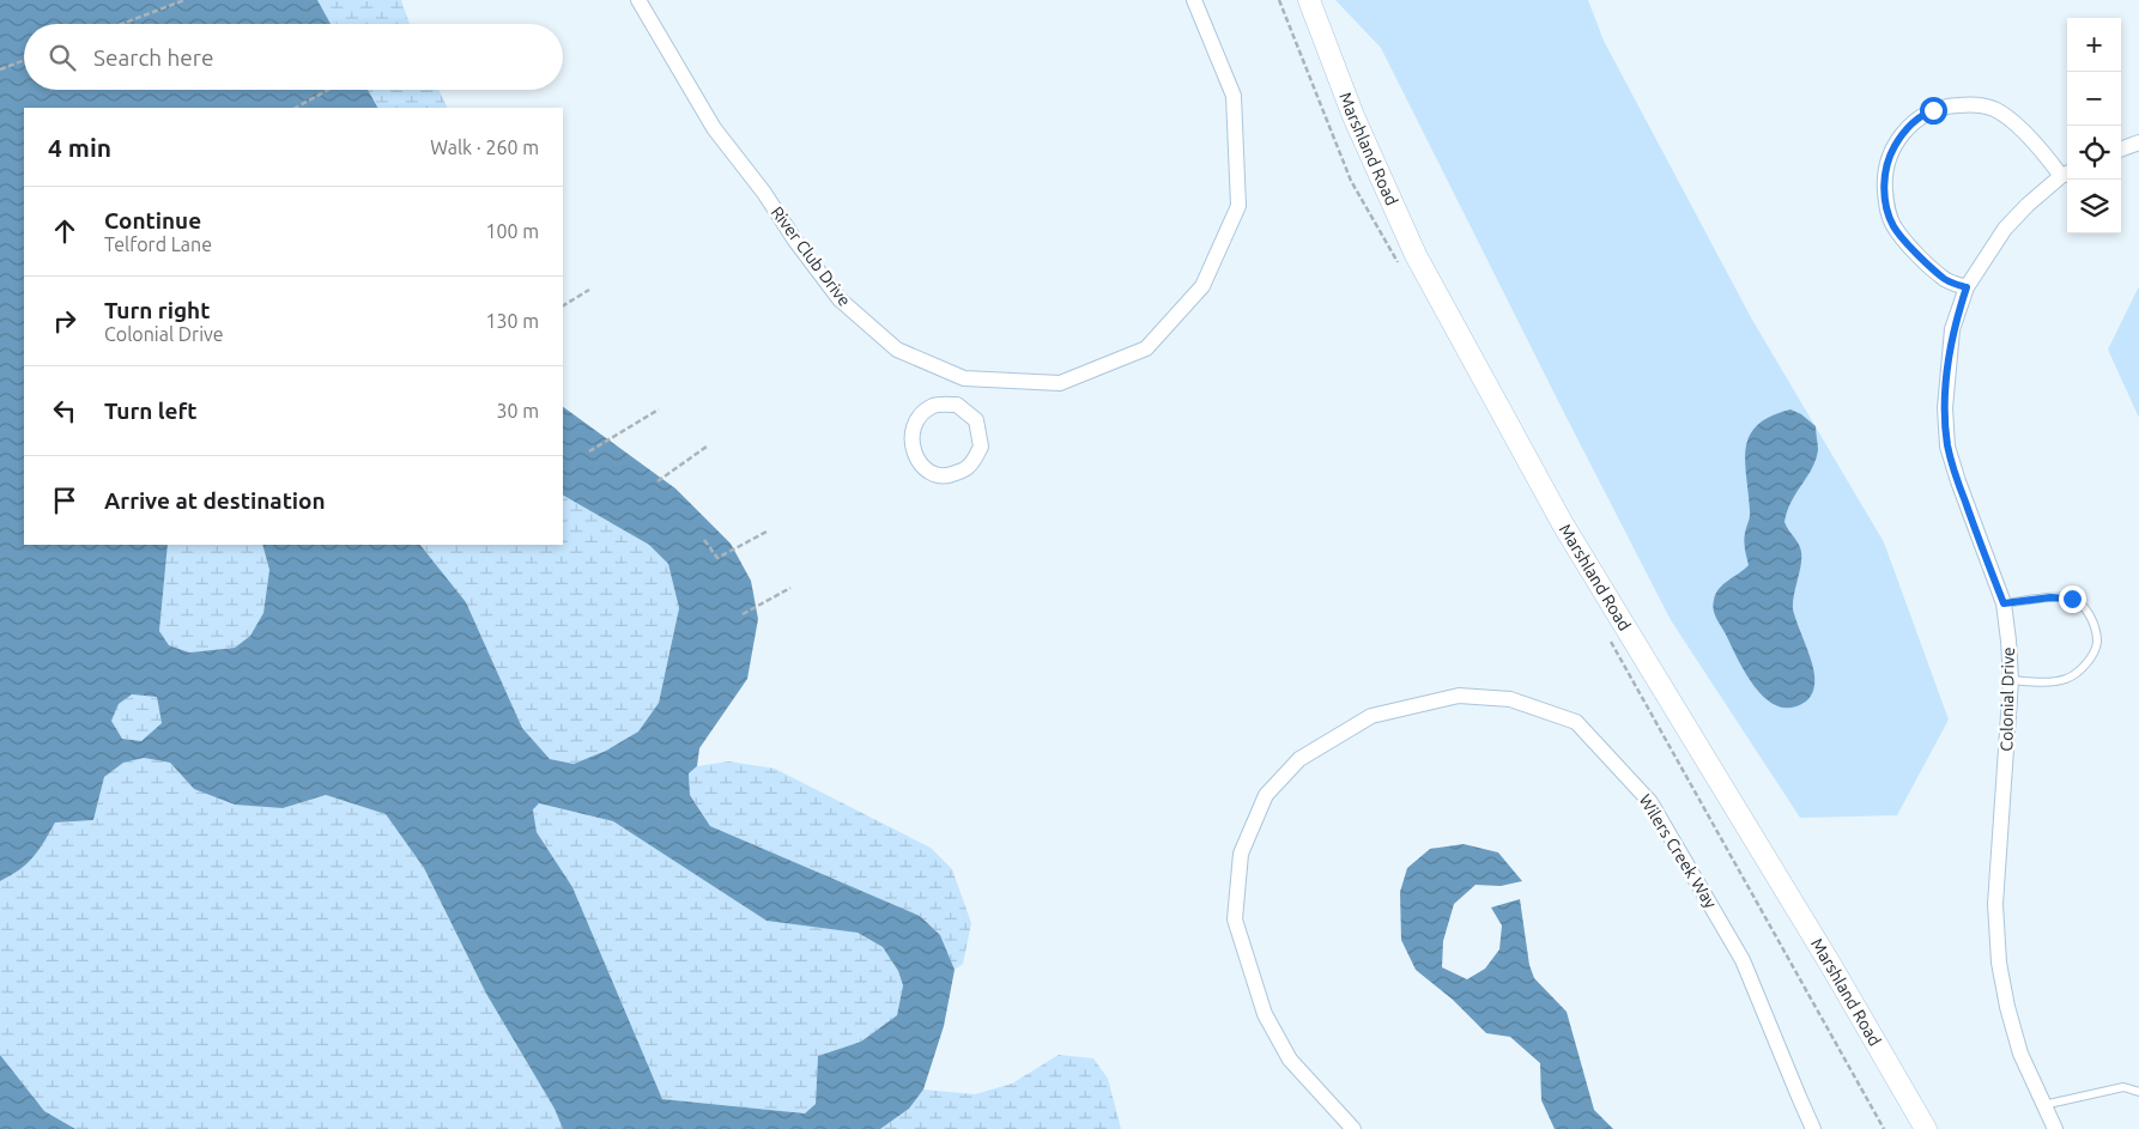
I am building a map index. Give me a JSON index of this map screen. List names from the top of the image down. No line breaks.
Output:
{"streets":{"street":["Marshland Road","River Club Drive","Colonial Drive","Wilers Creek Way"]},"page":{"map_buttons":["+","−"],"search":"Search here","heading":["4 min","Walk · 260 m"],"list":[["Continue","Telford Lane","100 m"],["Turn right","Colonial Drive","130 m"],["Turn left","30 m"],"Arrive at destination"]}}
